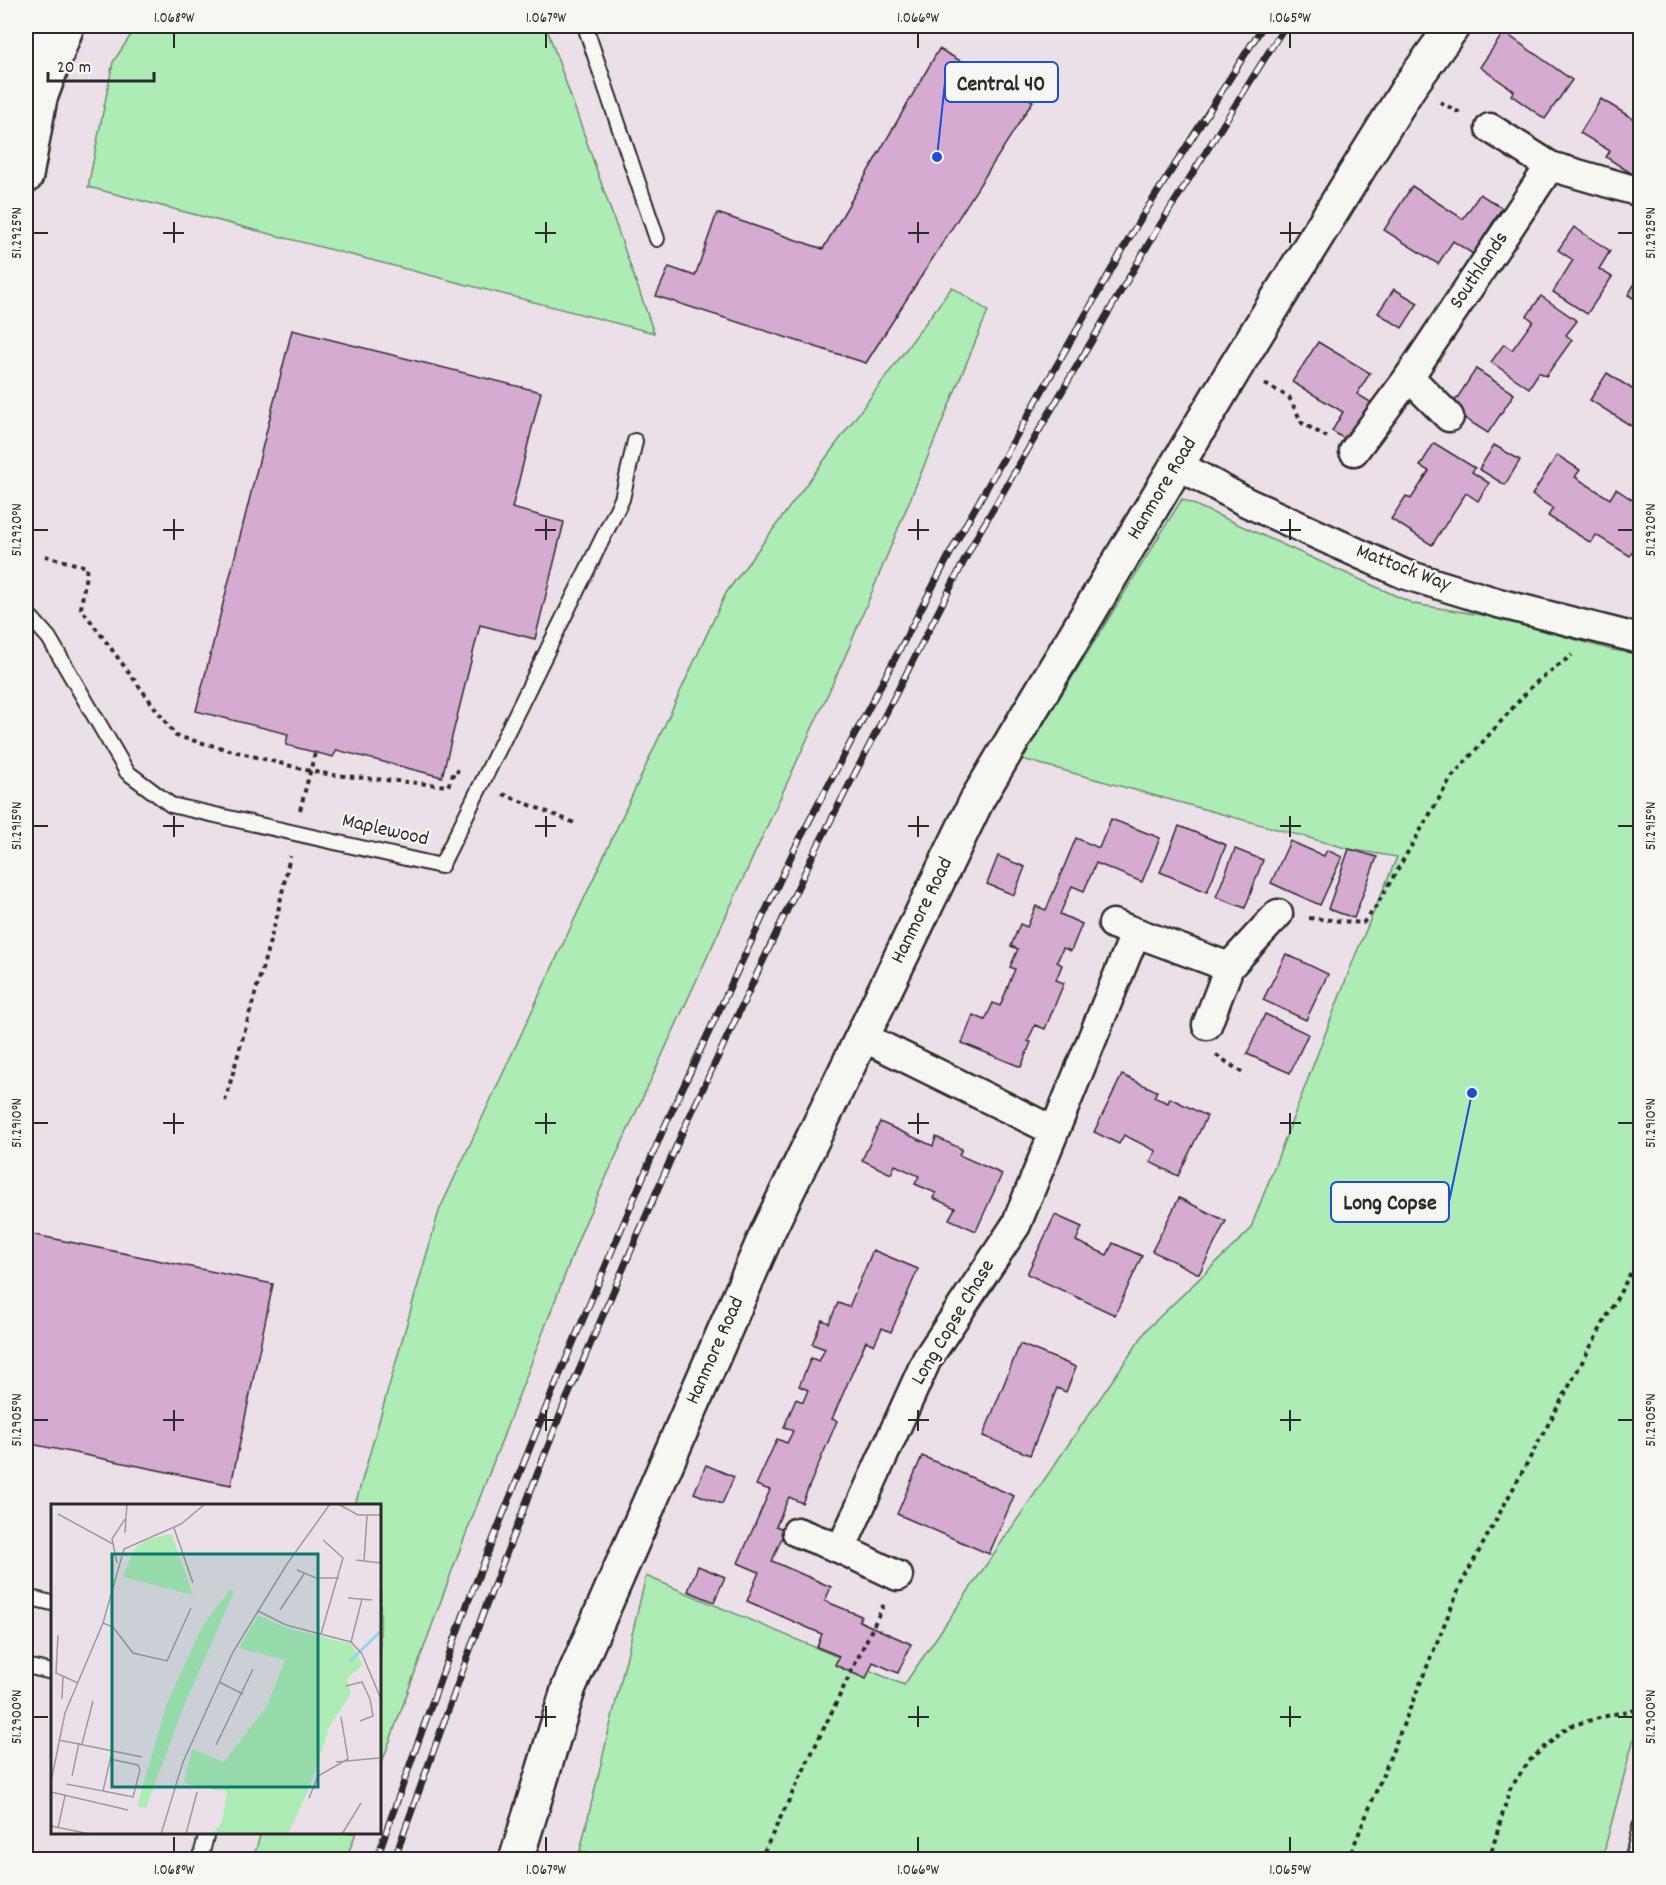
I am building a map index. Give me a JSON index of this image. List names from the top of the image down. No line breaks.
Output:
{"streets":{"street":["Southlands","Hanmore Road","Mattock Way","Long Copse Chase"],"lane":["Maplewood"]},"crossings":[["Hanmore Road","Mattock Way"]],"places":["Central 40","Long Copse"],"scale_bar":"20 m","coordinates":["1.068°W","1.067°W","1.066°W","1.065°W","51.2925°N","51.2920°N","51.2915°N","51.2910°N","51.2905°N","51.2900°N"]}
